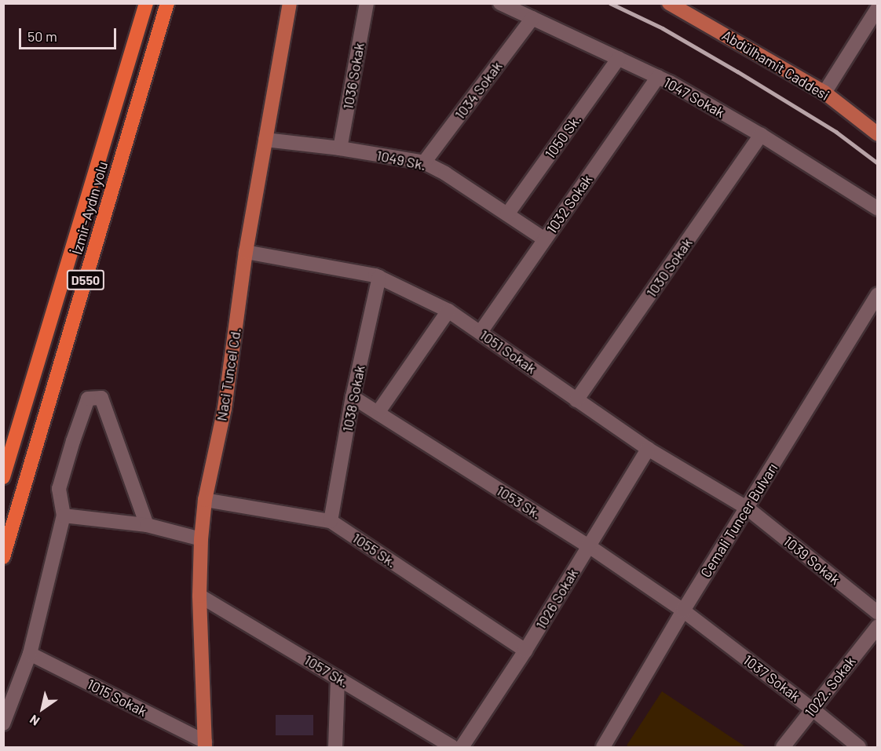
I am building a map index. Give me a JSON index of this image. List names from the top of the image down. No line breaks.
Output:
{"streets":{"highway":["İzmir-Aydın yolu","D550"],"main road":["Abdülhamit Caddesi","Naci Tuncel Cd."],"street":["1036 Sokak","1034 Sokak","1047 Sokak","1050 Sk.","1049 Sk.","1032 Sokak","1030 Sokak","1051 Sokak","1038 Sokak","1053 Sk.","Cemali Tuncer Bulvarı","1055 Sk.","1039 Sokak","1026 Sokak","1057 Sk.","1037 Sokak","1022. Sokak","1015 Sokak"]},"crossings":[["1036 Sokak","1049 Sk."],["1034 Sokak","1047 Sokak"],["1034 Sokak","1049 Sk."],["1047 Sokak","1050 Sk."],["1047 Sokak","1032 Sokak"],["1047 Sokak","1030 Sokak"],["1050 Sk.","1049 Sk."],["1049 Sk.","1032 Sokak"],["1049 Sk.","Naci Tuncel Cd."],["1032 Sokak","1051 Sokak"],["1030 Sokak","1051 Sokak"],["1051 Sokak","Naci Tuncel Cd."],["1051 Sokak","1038 Sokak"],["1051 Sokak","Cemali Tuncer Bulvarı"],["1051 Sokak","1039 Sokak"],["1051 Sokak","1026 Sokak"],["Naci Tuncel Cd.","1055 Sk."],["Naci Tuncel Cd.","1057 Sk."],["Naci Tuncel Cd.","1015 Sokak"],["1038 Sokak","1053 Sk."],["1038 Sokak","1055 Sk."],["1053 Sk.","Cemali Tuncer Bulvarı"],["1053 Sk.","1026 Sokak"],["1053 Sk.","1037 Sokak"],["Cemali Tuncer Bulvarı","1039 Sokak"],["Cemali Tuncer Bulvarı","1037 Sokak"],["1055 Sk.","1026 Sokak"],["1037 Sokak","1022. Sokak"]],"scale_bar":"50 m","north":"bottom left"}
